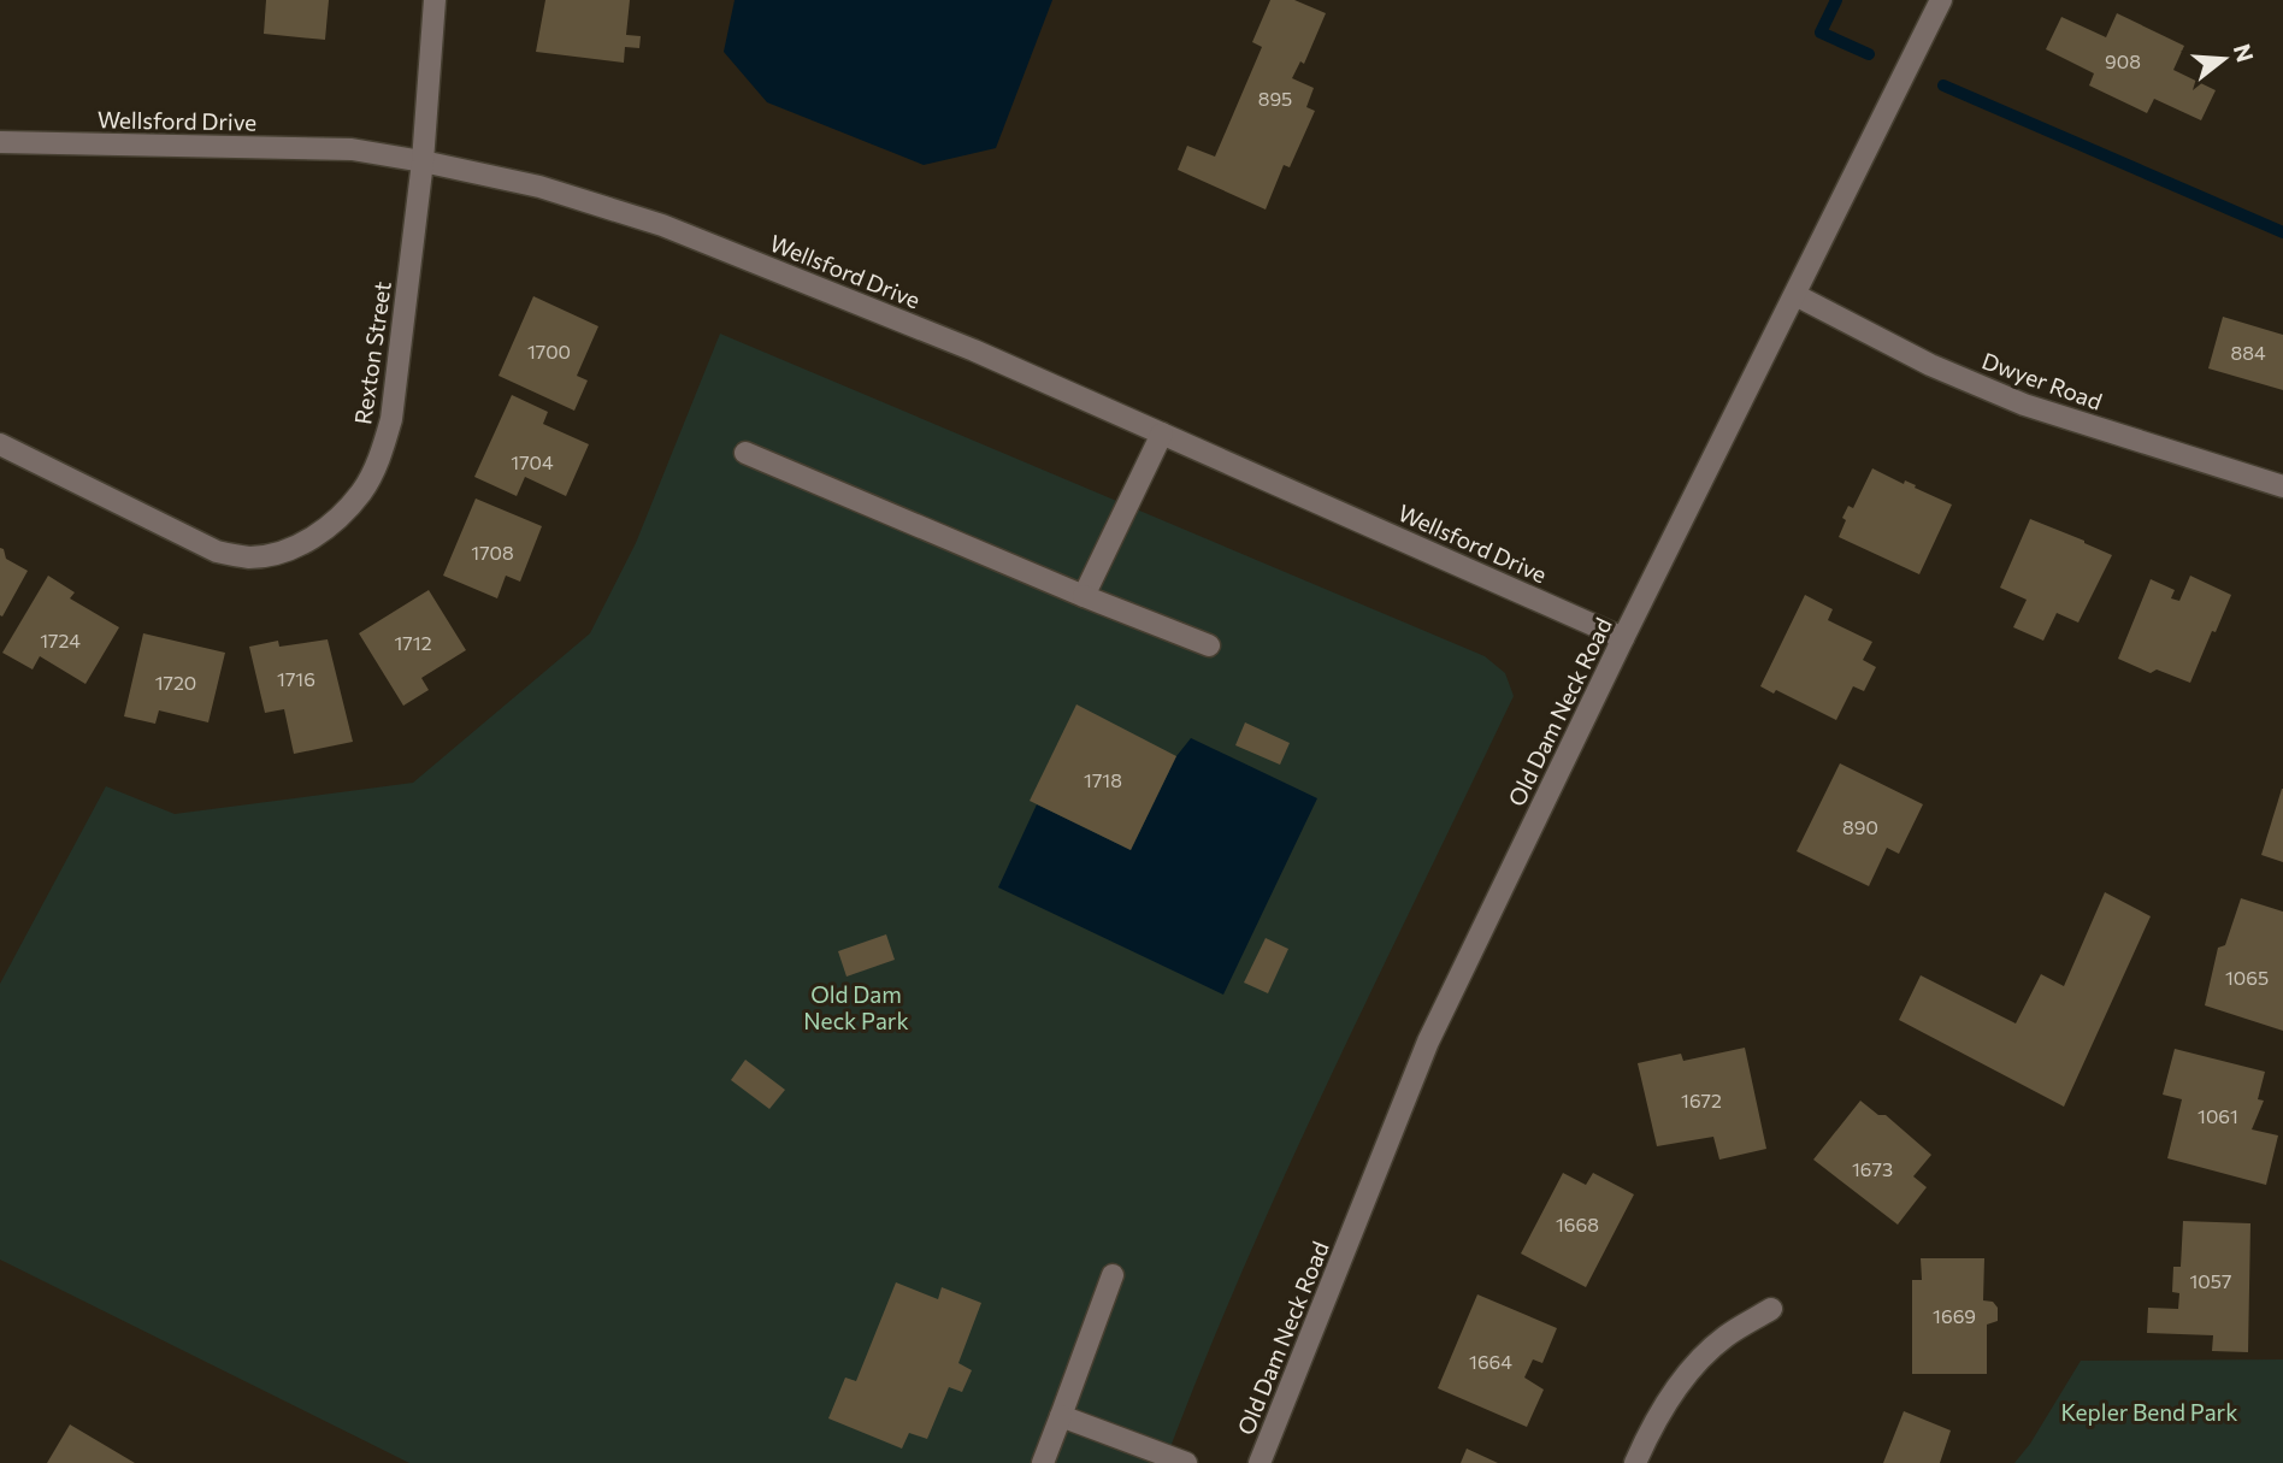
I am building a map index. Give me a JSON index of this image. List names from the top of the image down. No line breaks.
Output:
{"streets":{"street":["Wellsford Drive","Rexton Street","Dwyer Road","Old Dam Neck Road"]},"crossings":[["Wellsford Drive","Rexton Street"],["Wellsford Drive","Old Dam Neck Road"],["Dwyer Road","Old Dam Neck Road"]],"parks":["Old Dam Neck Park","Kepler Bend Park"],"house_numbers":["908","895","1700","884","1704","1708","1724","1712","1716","1720","1718","890","1065","1672","1061","1673","1668","1057","1669","1664"],"north":"right"}
